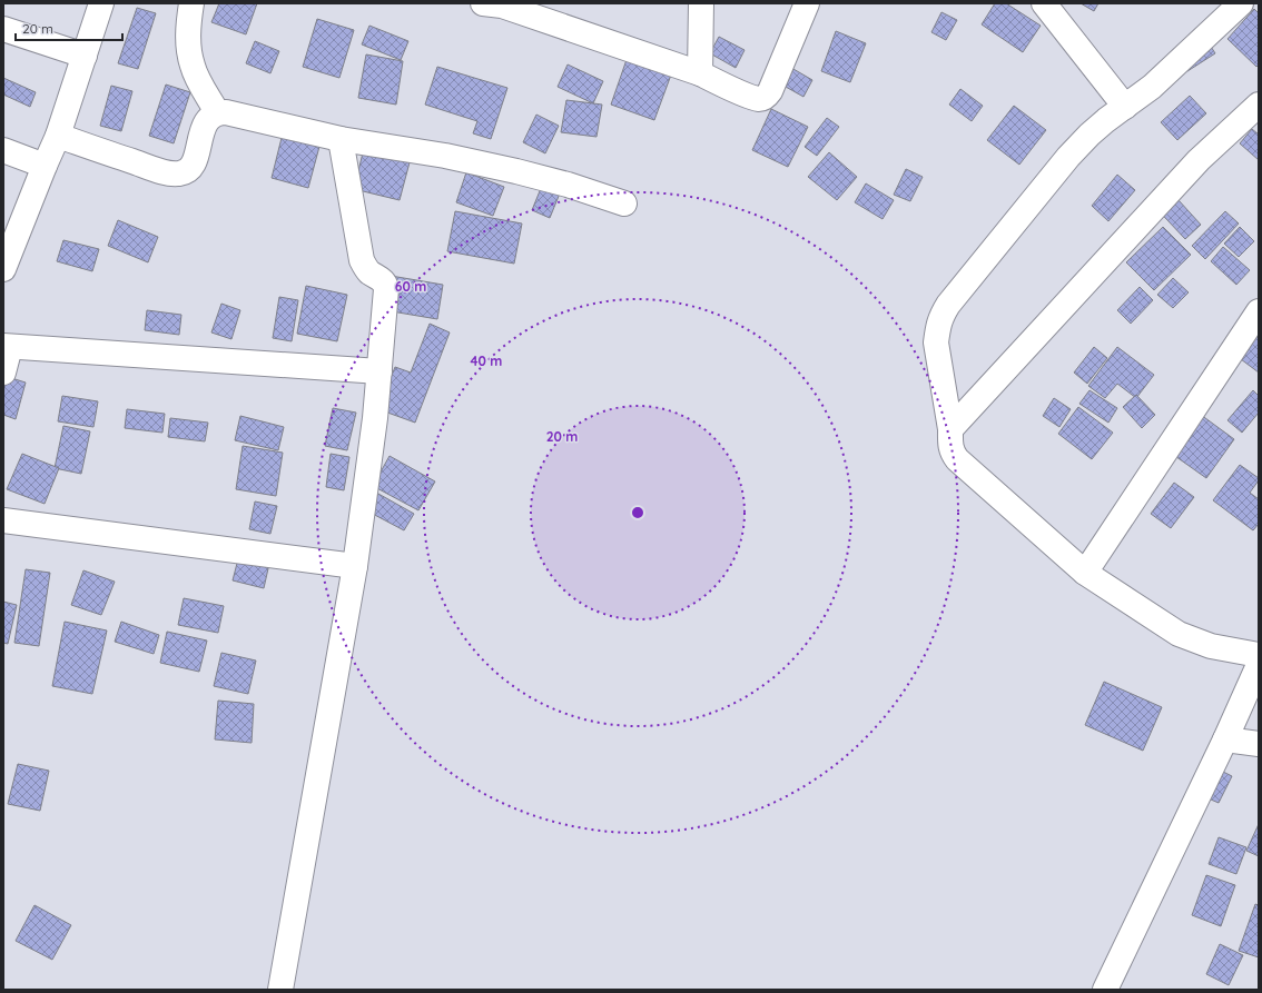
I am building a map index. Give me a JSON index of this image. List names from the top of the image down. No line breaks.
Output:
{"scale_bar":"20 m","rings":["60 m","40 m","20 m"]}
